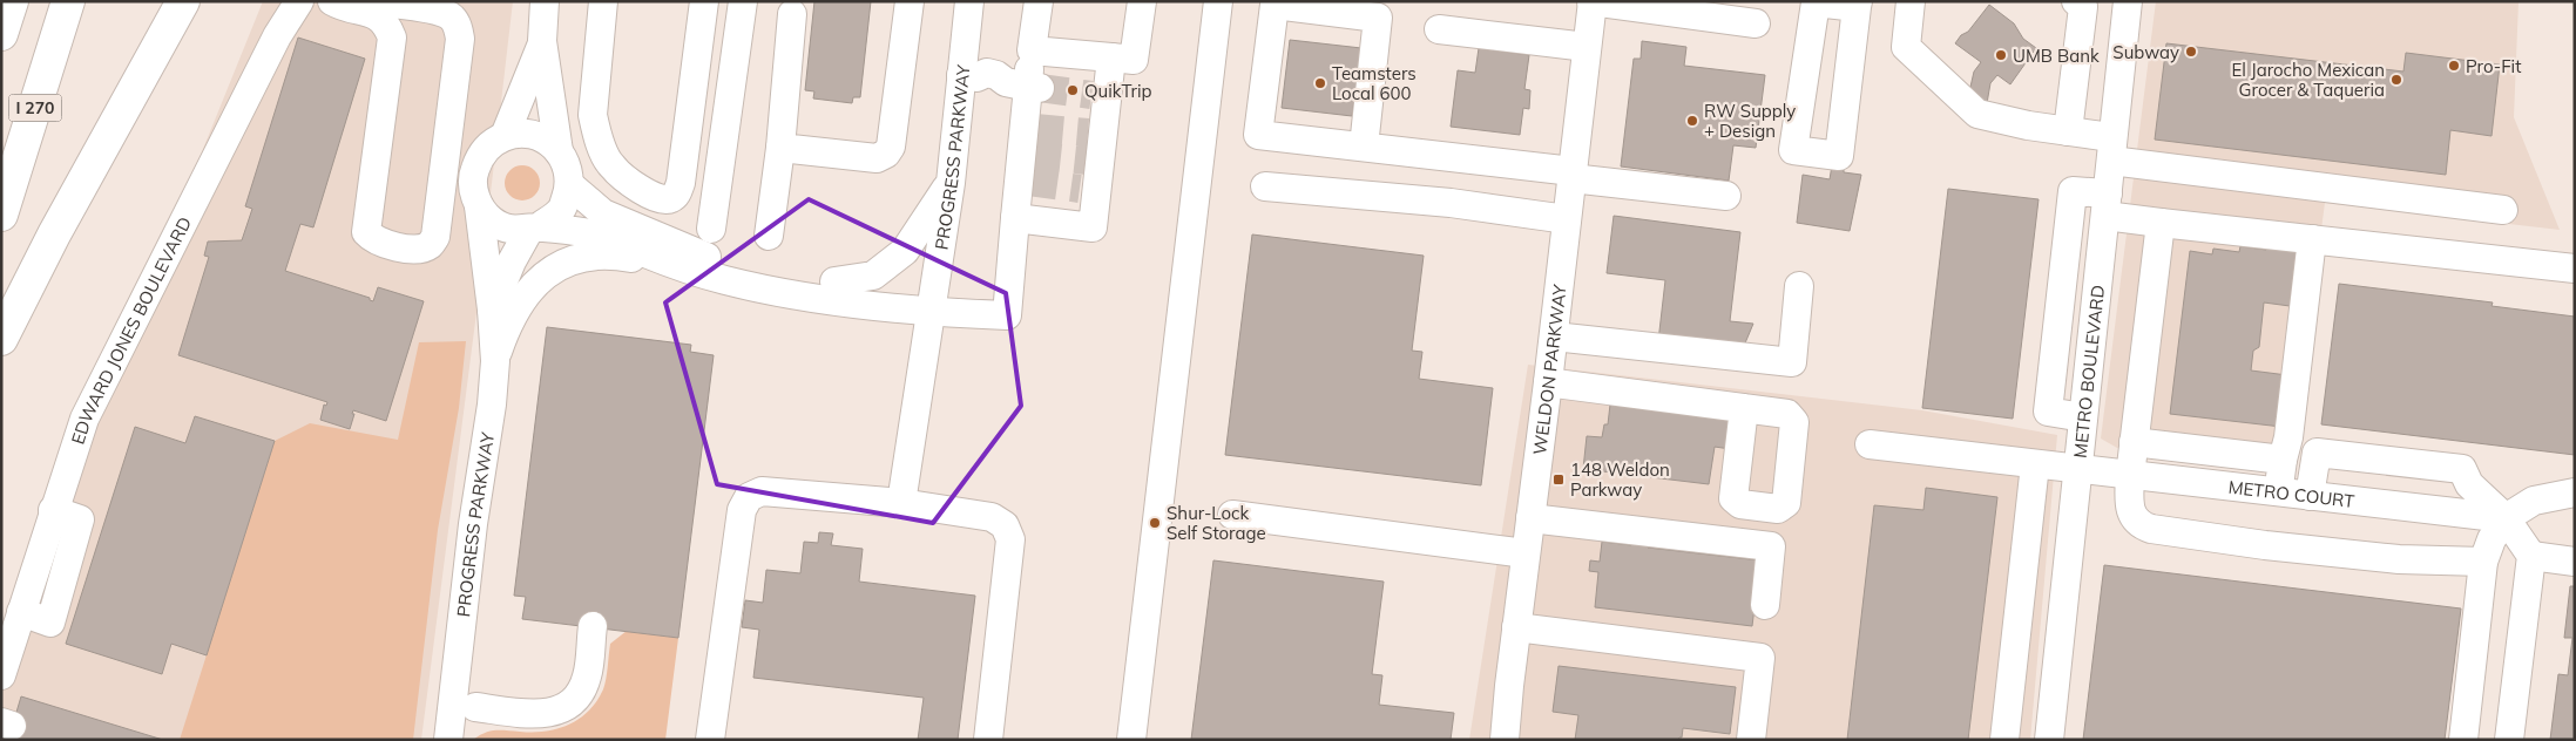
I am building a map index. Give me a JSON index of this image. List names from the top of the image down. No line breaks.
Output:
{"streets":{"highway":["I 270"],"street":["PROGRESS PARKWAY","EDWARD JONES BOULEVARD","WELDON PARKWAY","METRO BOULEVARD","METRO COURT"]},"crossings":[["METRO BOULEVARD","METRO COURT"]],"places":{"other":["Subway","UMB Bank","Pro-Fit","El Jarocho Mexican Grocer & Taqueria","Teamsters Local 600","QuikTrip","RW Supply + Design","Shur-Lock Self Storage"],"transit":["148 Weldon Parkway"]}}
